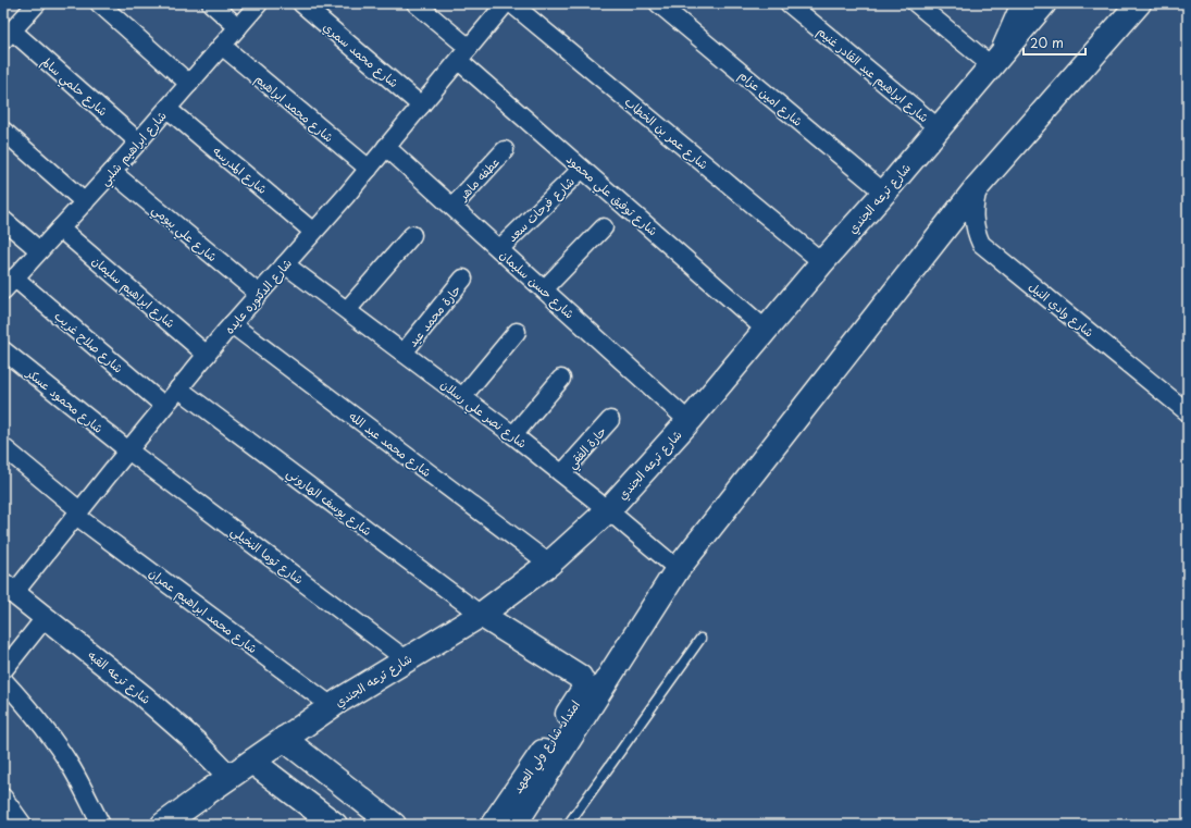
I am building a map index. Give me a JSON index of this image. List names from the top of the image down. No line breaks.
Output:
{"streets":{"main road":["شارع ترعه الجندي","امتداد شارع ولي العهد"],"street":["شارع محمد سمري","شارع ابراهيم عبد القادر غنيم","شارع حلمي سالم","شارع امين عزام","شارع محمد ابراهيم","شارع عمر بن الخطاب","شارع ابراهيم شلبي","شارع المدرسه","عطفه ماهر","شارع توفيق علي محمود","شارع فرحات سعد","شارع علي بيومي","شارع حسن سليمان","شارع ابراهيم سليمان","شارع الدكتوره عايده","شارع وادي النيل","حارة محمد عيد","شارع صلاح غريب","شارع محمود عسكر","شارع نصر علي رسلان","شارع محمد عبد الله","حارة الفقي","شارع يوسف الهاروني","شارع توما النخيلي","شارع محمد ابراهيم عمران","شارع ترعه القبه"]},"crossings":[["شارع محمد سمري","شارع الدكتوره عايده"],["شارع ابراهيم عبد القادر غنيم","شارع ترعه الجندي"],["شارع حلمي سالم","شارع ابراهيم شلبي"],["شارع امين عزام","شارع ترعه الجندي"],["شارع محمد ابراهيم","شارع ابراهيم شلبي"],["شارع محمد ابراهيم","شارع الدكتوره عايده"],["شارع عمر بن الخطاب","شارع ترعه الجندي"],["شارع ابراهيم شلبي","شارع المدرسه"],["شارع ابراهيم شلبي","شارع علي بيومي"],["شارع ابراهيم شلبي","شارع ابراهيم سليمان"],["شارع ابراهيم شلبي","شارع صلاح غريب"],["شارع المدرسه","شارع الدكتوره عايده"],["عطفه ماهر","شارع حسن سليمان"],["شارع توفيق علي محمود","شارع ترعه الجندي"],["شارع توفيق علي محمود","شارع فرحات سعد"],["شارع توفيق علي محمود","شارع الدكتوره عايده"],["شارع ترعه الجندي","شارع حسن سليمان"],["شارع ترعه الجندي","شارع نصر علي رسلان"],["شارع ترعه الجندي","شارع محمد عبد الله"],["شارع ترعه الجندي","شارع يوسف الهاروني"],["شارع ترعه الجندي","شارع توما النخيلي"],["شارع ترعه الجندي","شارع محمد ابراهيم عمران"],["شارع ترعه الجندي","شارع ترعه القبه"],["شارع ترعه الجندي","امتداد شارع ولي العهد"],["شارع فرحات سعد","شارع حسن سليمان"],["شارع علي بيومي","شارع الدكتوره عايده"],["شارع حسن سليمان","شارع الدكتوره عايده"],["شارع ابراهيم سليمان","شارع الدكتوره عايده"],["شارع الدكتوره عايده","شارع صلاح غريب"],["شارع الدكتوره عايده","شارع محمود عسكر"],["شارع الدكتوره عايده","شارع نصر علي رسلان"],["شارع الدكتوره عايده","شارع محمد عبد الله"],["شارع الدكتوره عايده","شارع يوسف الهاروني"],["شارع الدكتوره عايده","شارع توما النخيلي"],["شارع الدكتوره عايده","شارع محمد ابراهيم عمران"],["شارع الدكتوره عايده","شارع ترعه القبه"],["حارة محمد عيد","شارع نصر علي رسلان"],["شارع محمود عسكر","شارع توما النخيلي"],["شارع نصر علي رسلان","حارة الفقي"],["شارع يوسف الهاروني","امتداد شارع ولي العهد"]],"scale_bar":"20 m"}
